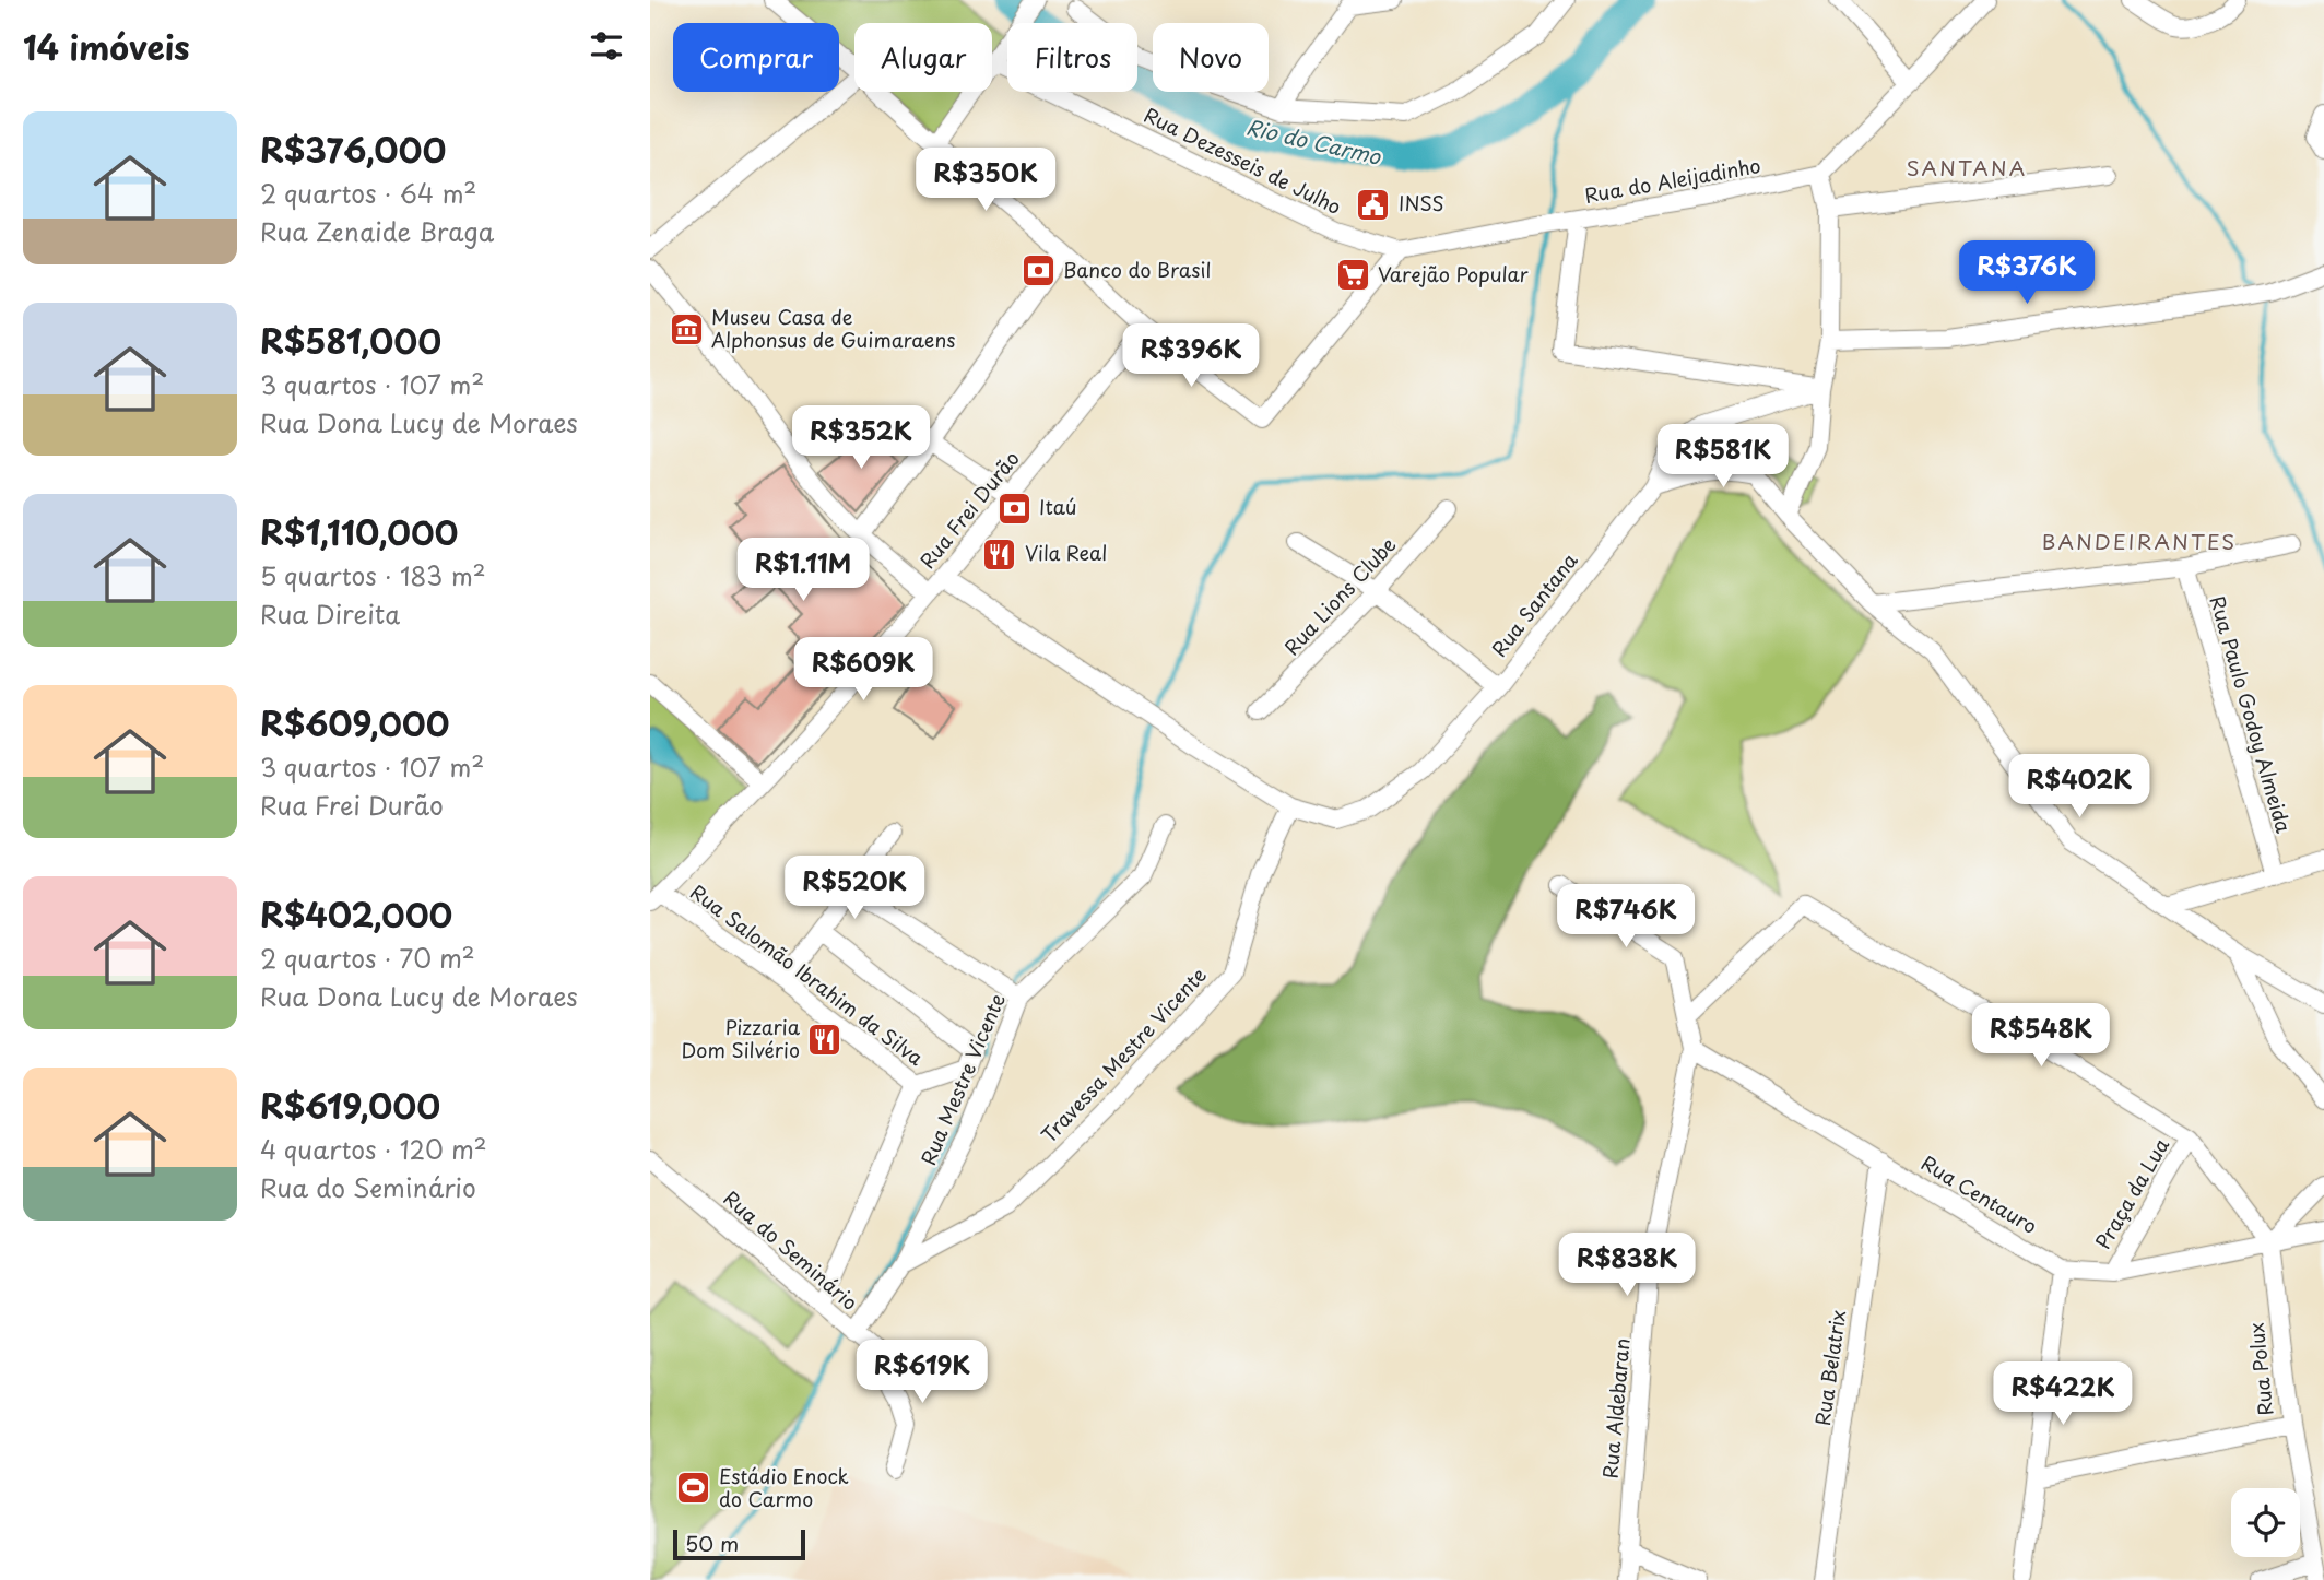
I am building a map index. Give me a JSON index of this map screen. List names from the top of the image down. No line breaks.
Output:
{"streets":{"street":["Rua Dezesseis de Julho","Rua do Aleijadinho","Rua Frei Durão","Rua Lions Clube","Rua Santana","Rua Paulo Godoy Almeida","Rua Salomão Ibrahim da Silva","Travessa Mestre Vicente","Rua Mestre Vicente","Praça da Lua","Rua Centauro","Rua do Seminário","Rua Belatrix","Rua Polux","Rua Aldebaran"]},"crossings":[["Rua Dezesseis de Julho","Rua do Aleijadinho"],["Rua Frei Durão","Rua Santana"],["Rua Frei Durão","Rua Salomão Ibrahim da Silva"],["Rua Santana","Travessa Mestre Vicente"],["Rua Salomão Ibrahim da Silva","Rua do Seminário"],["Travessa Mestre Vicente","Rua Mestre Vicente"],["Rua Mestre Vicente","Rua do Seminário"],["Praça da Lua","Rua Centauro"],["Rua Centauro","Rua Belatrix"],["Rua Centauro","Rua Polux"],["Rua Centauro","Rua Aldebaran"]],"districts":["SANTANA","BANDEIRANTES"],"water":["Rio do Carmo"],"places":{"public building":["INSS"],"bank":["Banco do Brasil","Itaú"],"supermarket":["Varejão Popular"],"museum":["Museu Casa de Alphonsus de Guimaraens"],"restaurant":["Vila Real","Pizzaria Dom Silvério"],"sports":["Estádio Enock do Carmo"]},"scale_bar":"50 m","page":{"heading":"14 imóveis","chip":["Comprar","Alugar","Filtros","Novo"],"list":[{"name":"R$376,000","note":"2 quartos · 64 m² · Rua Zenaide Braga"},{"name":"R$581,000","note":"3 quartos · 107 m² · Rua Dona Lucy de Moraes"},{"name":"R$1,110,000","note":"5 quartos · 183 m² · Rua Direita"},{"name":"R$609,000","note":"3 quartos · 107 m² · Rua Frei Durão"},{"name":"R$402,000","note":"2 quartos · 70 m² · Rua Dona Lucy de Moraes"},{"name":"R$619,000","note":"4 quartos · 120 m² · Rua do Seminário"}],"price":["R$350K","R$376K","R$396K","R$352K","R$581K","R$1.11M","R$609K","R$402K","R$520K","R$746K","R$548K","R$838K","R$619K","R$422K"],"scale":"50 m"}}
